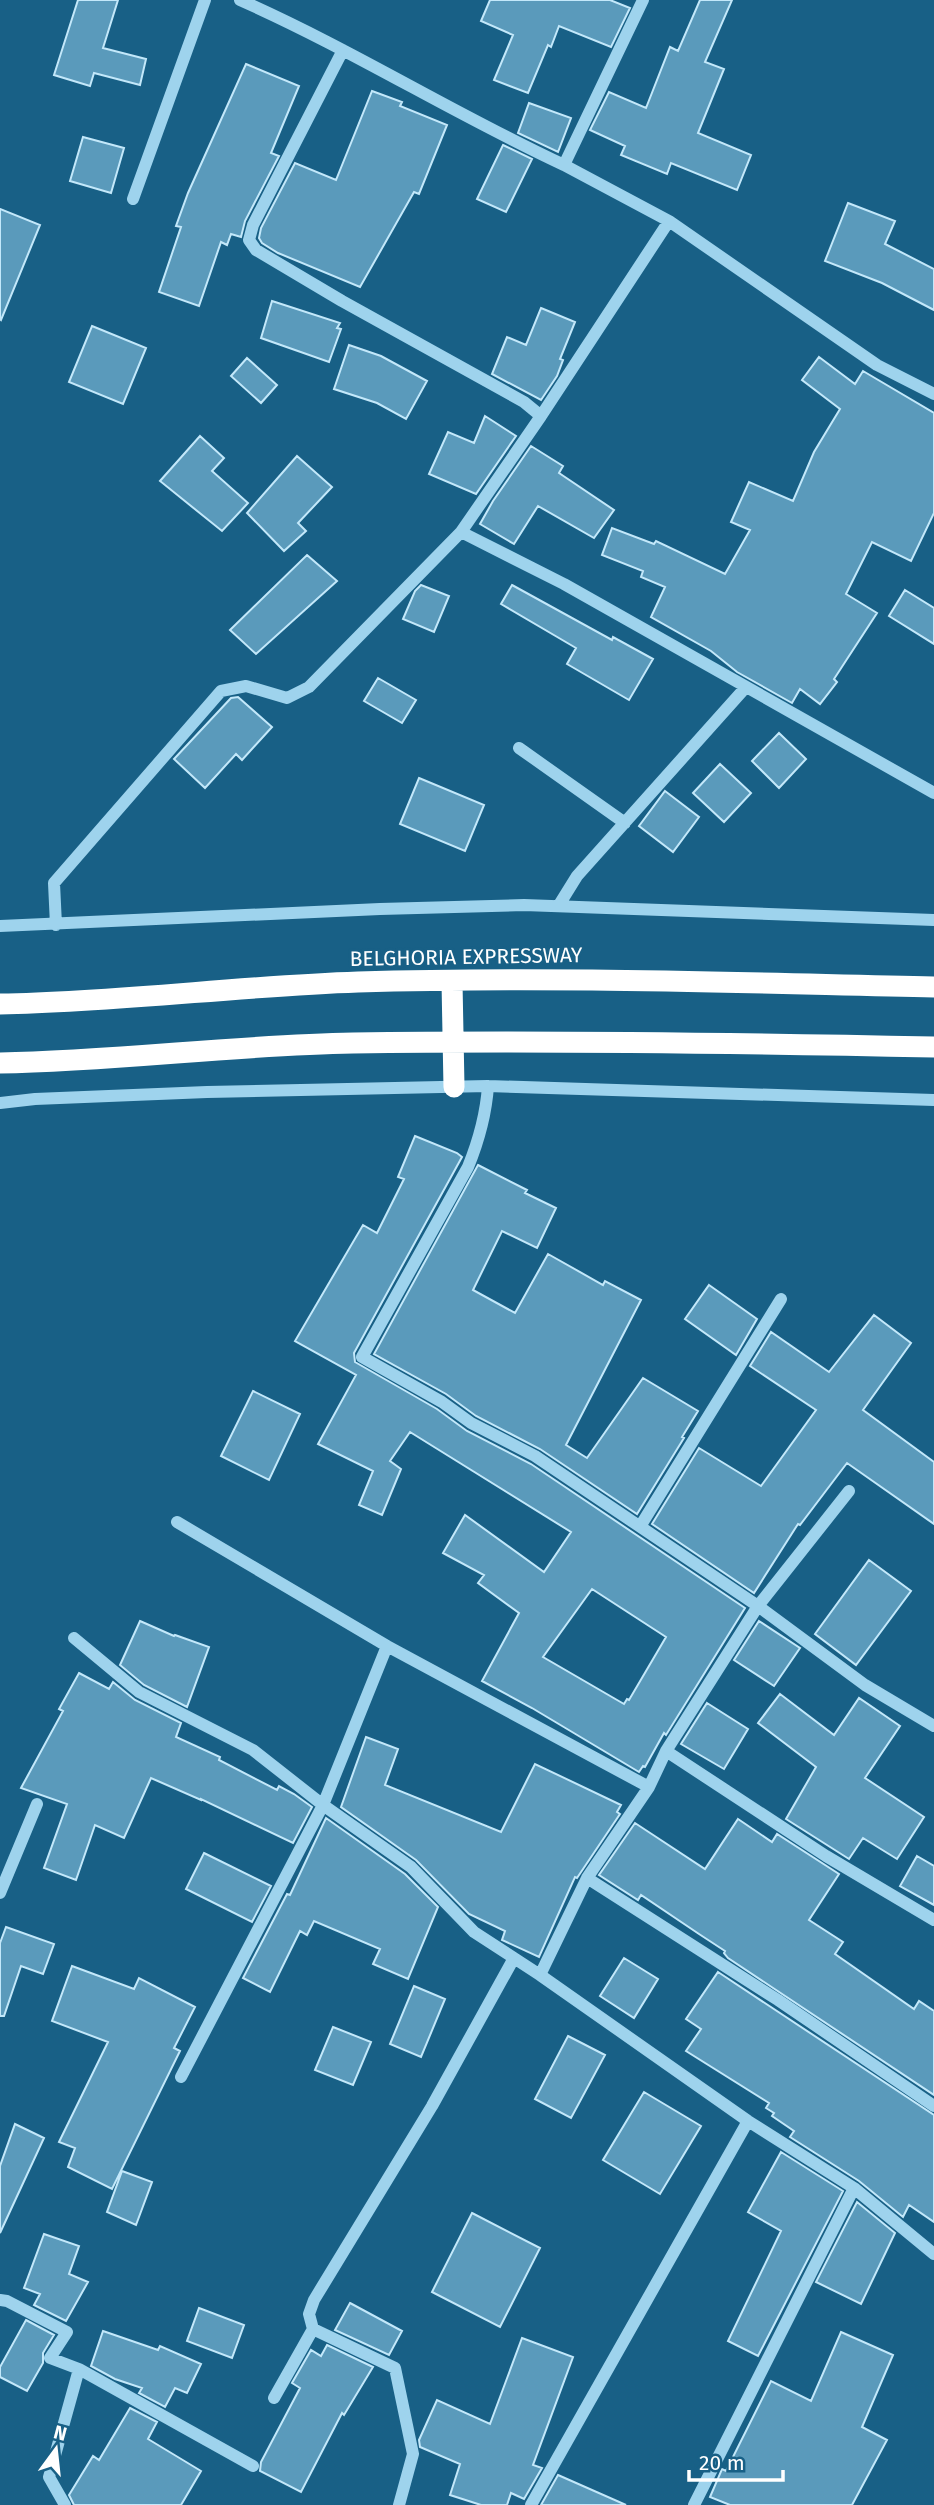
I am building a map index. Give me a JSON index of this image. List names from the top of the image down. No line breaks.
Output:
{"streets":{"highway":["BELGHORIA EXPRESSWAY"]},"scale_bar":"20 m","north":"top"}
